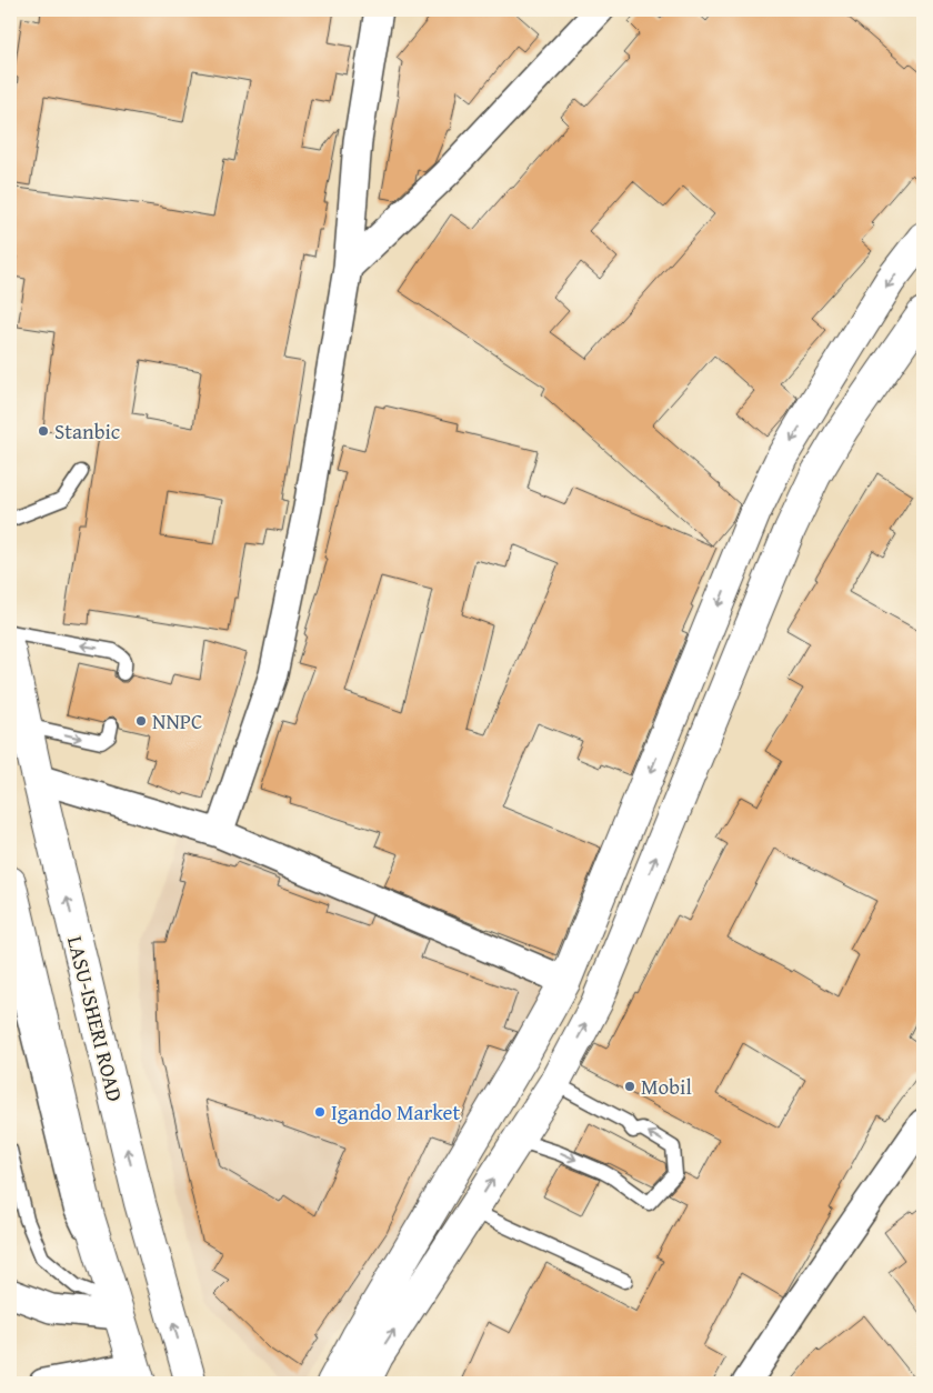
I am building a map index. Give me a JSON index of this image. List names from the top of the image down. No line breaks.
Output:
{"streets":{"main road":["LASU-ISHERI ROAD"]},"places":["Stanbic","NNPC","Mobil","Igando Market"]}
